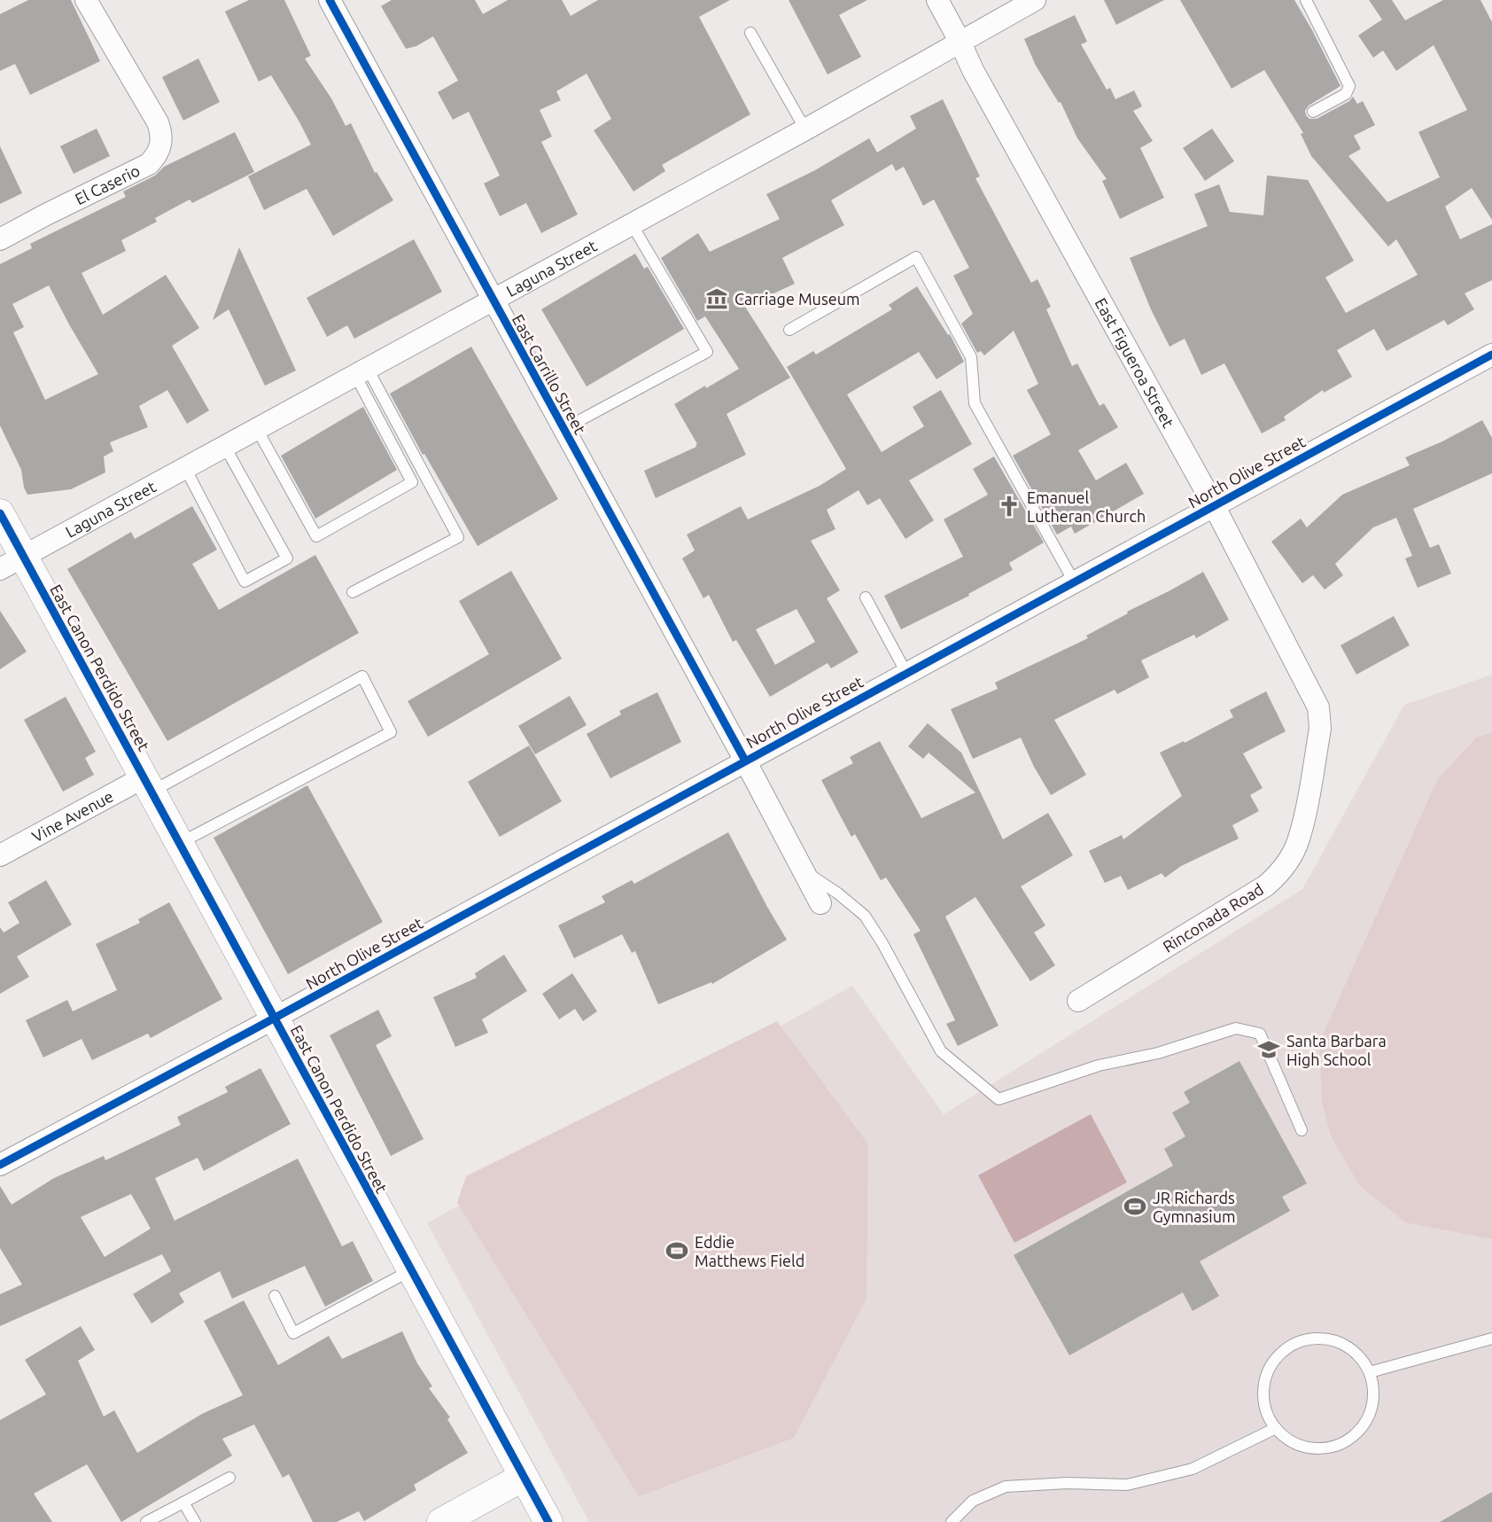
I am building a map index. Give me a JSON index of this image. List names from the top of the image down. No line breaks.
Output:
{"streets":{"street":["El Caserio","Laguna Street","East Figueroa Street","East Carrillo Street","North Olive Street","East Canon Perdido Street","Vine Avenue","Rinconada Road"]},"crossings":[["Laguna Street","East Figueroa Street"],["Laguna Street","East Carrillo Street"],["Laguna Street","East Canon Perdido Street"],["East Figueroa Street","North Olive Street"],["East Figueroa Street","Rinconada Road"],["East Carrillo Street","North Olive Street"],["North Olive Street","East Canon Perdido Street"],["East Canon Perdido Street","Vine Avenue"]],"places":{"museum":["Carriage Museum"],"church":["Emanuel Lutheran Church"],"school or university":["Santa Barbara High School"],"sports":["JR Richards Gymnasium","Eddie Matthews Field"]}}
